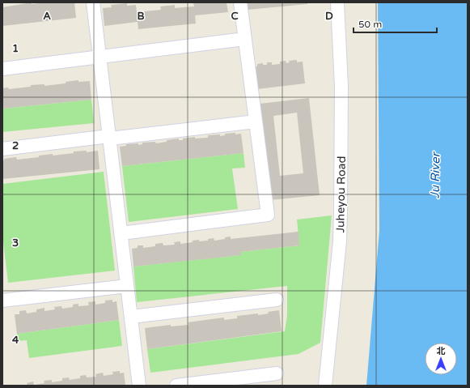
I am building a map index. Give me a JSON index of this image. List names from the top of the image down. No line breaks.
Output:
{"streets":{"street":["Juheyou Road"]},"water":["Ju River"],"scale_bar":"50 m","north":"top","grid":{"columns":["A","B","C","D"],"rows":["1","2","3","4"]}}
